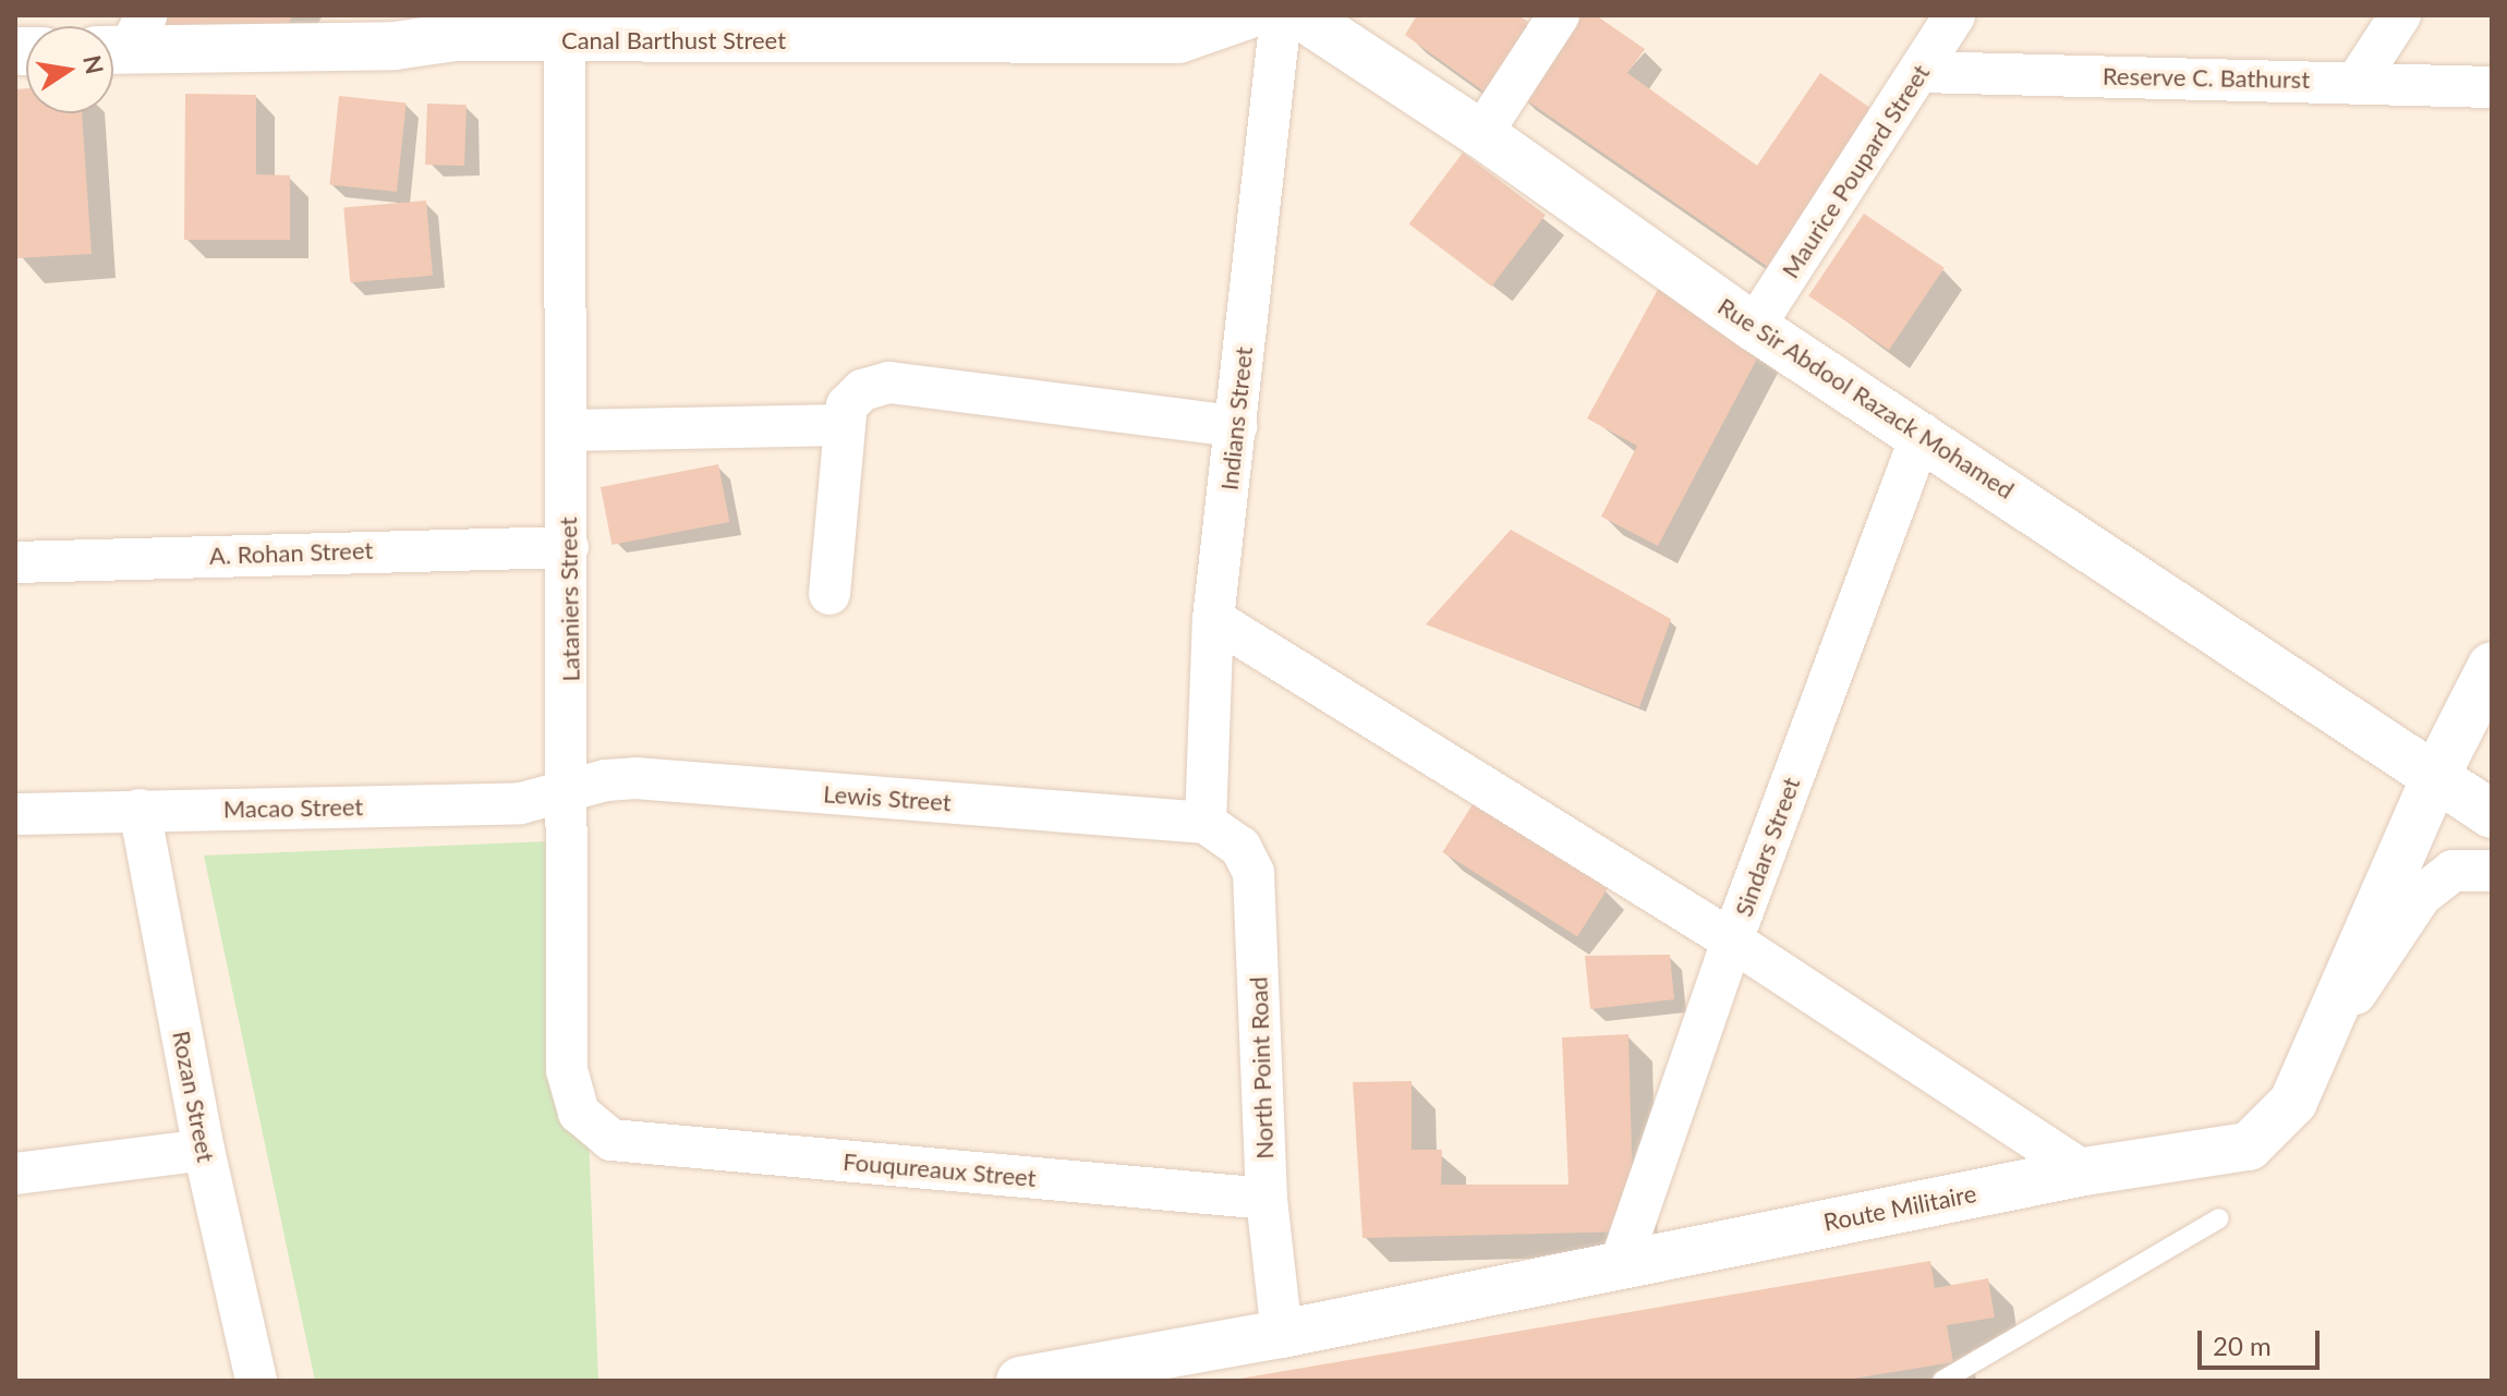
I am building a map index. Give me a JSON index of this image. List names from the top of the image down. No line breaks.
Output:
{"streets":{"street":["Canal Barthust Street","Reserve C. Bathurst","Maurice Poupard Street","Rue Sir Abdool Razack Mohamed","Indians Street","A. Rohan Street","Lataniers Street","Lewis Street","Macao Street","Sindars Street","North Point Road","Rozan Street","Fouqureaux Street","Route Militaire"]},"crossings":[["Canal Barthust Street","Lataniers Street"],["Reserve C. Bathurst","Maurice Poupard Street"],["Maurice Poupard Street","Rue Sir Abdool Razack Mohamed"],["Rue Sir Abdool Razack Mohamed","Sindars Street"],["Rue Sir Abdool Razack Mohamed","Route Militaire"],["Indians Street","Lewis Street"],["Indians Street","North Point Road"],["A. Rohan Street","Lataniers Street"],["Lataniers Street","Lewis Street"],["Lataniers Street","Macao Street"],["Lataniers Street","Fouqureaux Street"],["Lewis Street","Macao Street"],["Lewis Street","North Point Road"],["Macao Street","Rozan Street"],["Sindars Street","Route Militaire"],["North Point Road","Fouqureaux Street"],["North Point Road","Route Militaire"]],"scale_bar":"20 m","north":"right"}
